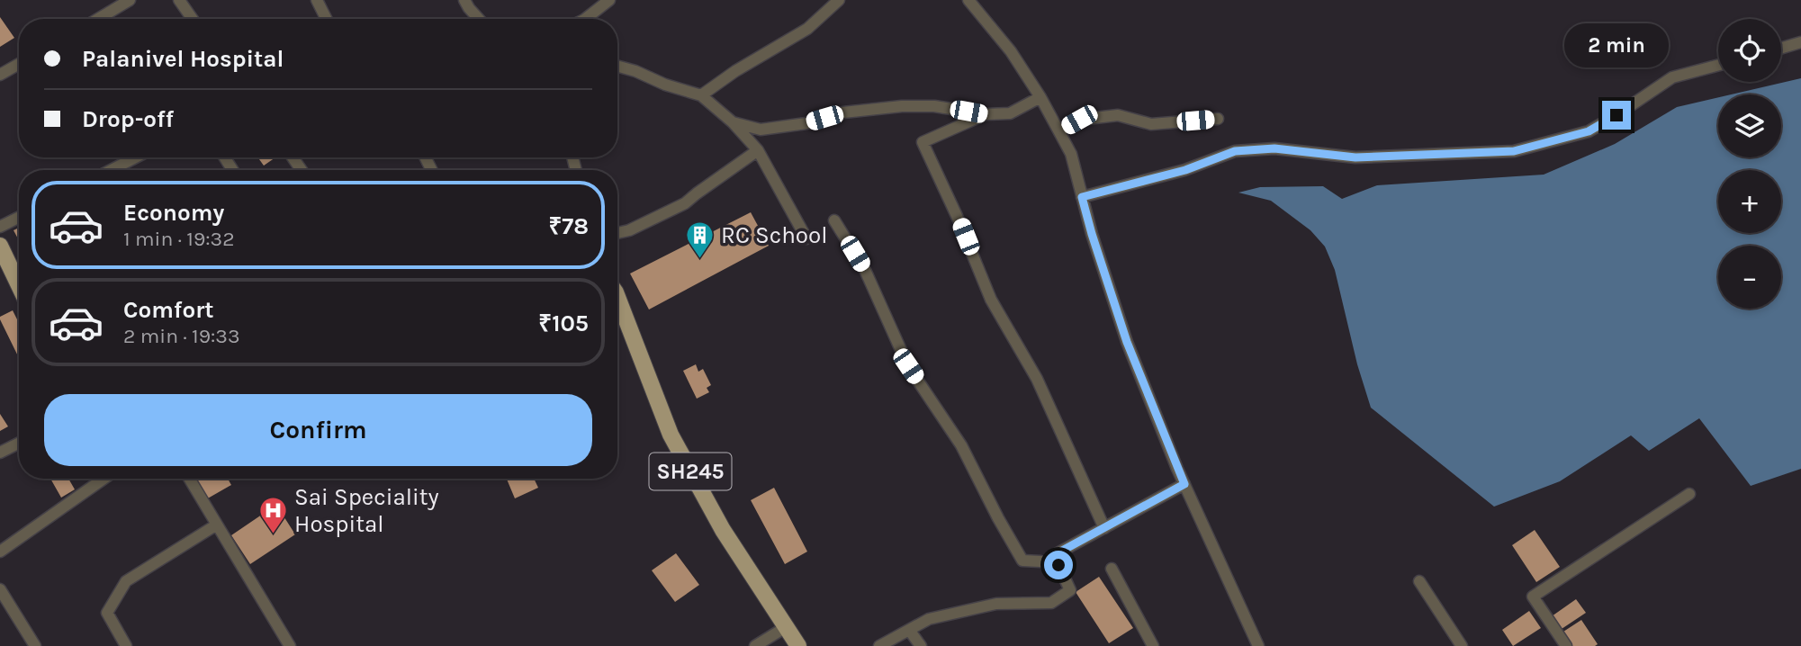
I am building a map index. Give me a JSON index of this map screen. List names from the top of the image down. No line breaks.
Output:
{"streets":{"main road":["SH245"]},"places":{"building":["RC School"],"hospital":["Sai Speciality Hospital"]},"page":{"map_buttons":["+","−"],"banner":["Palanivel Hospital","Drop-off"],"bubble":"2 min","list":[{"name":"Economy","note":"1 min · 19:32","value":"₹78"},{"name":"Comfort","note":"2 min · 19:33","value":"₹105"}],"buttons":"Confirm"}}
